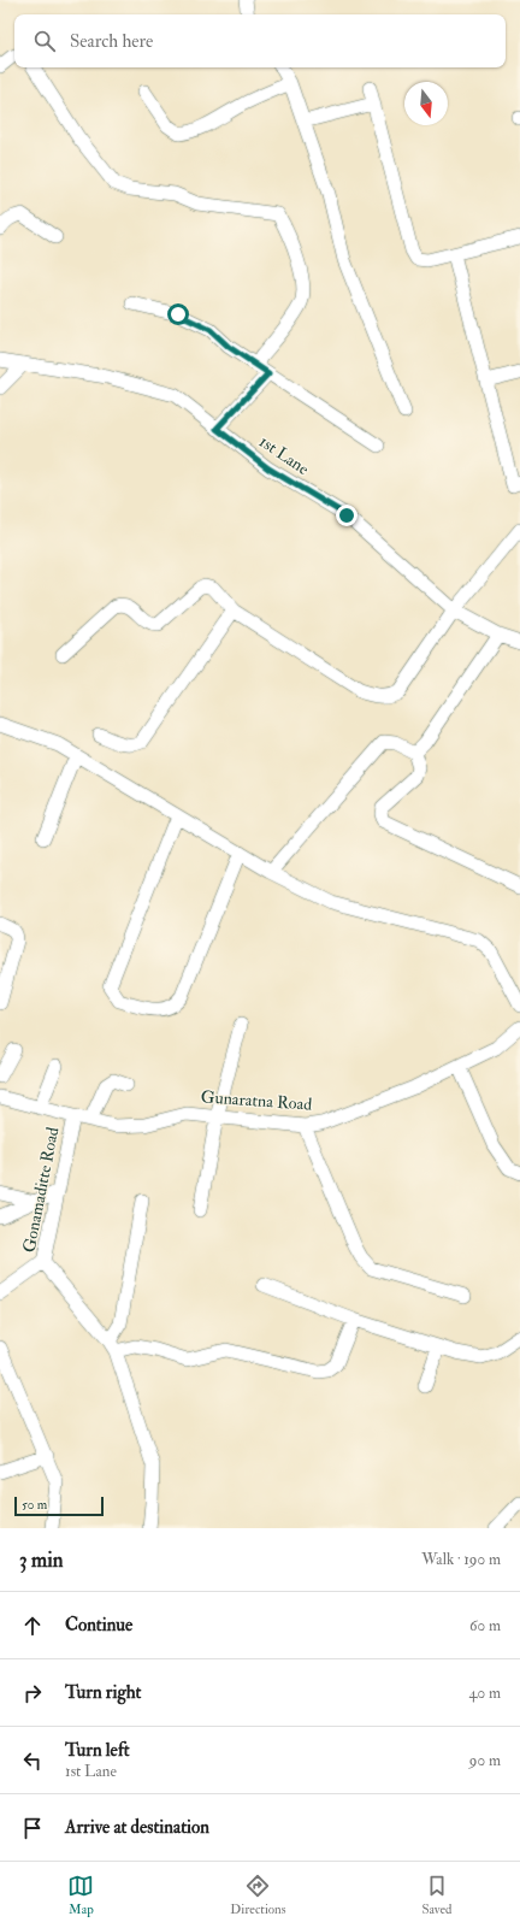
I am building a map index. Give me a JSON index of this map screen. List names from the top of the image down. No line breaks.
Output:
{"streets":{"street":["1st Lane","Gunaratna Road","Gonamaditte Road"]},"crossings":[["Gunaratna Road","Gonamaditte Road"]],"scale_bar":"50 m","north":"bottom","page":{"search":"Search here","scale":"50 m","heading":["3 min","Walk · 190 m"],"list":[["Continue","60 m"],["Turn right","40 m"],["Turn left","1st Lane","90 m"],"Arrive at destination"],"nav":["Map","Directions","Saved"]}}
